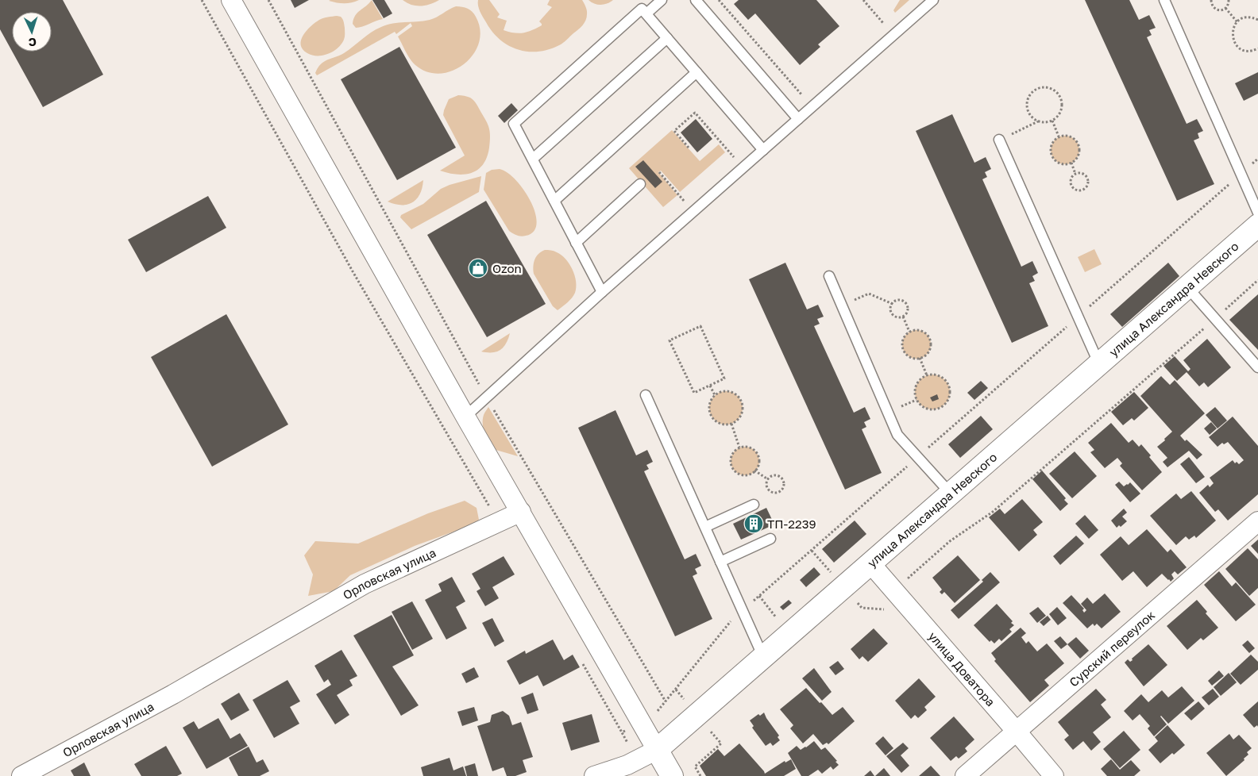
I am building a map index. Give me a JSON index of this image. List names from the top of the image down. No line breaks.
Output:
{"streets":{"street":["улица Александра Невского","Орловская улица","Сурский переулок","улица Доватора"]},"crossings":[["улица Александра Невского","улица Доватора"],["Сурский переулок","улица Доватора"]],"places":{"shop":["Ozon"],"building":["ТП-2239"]},"north":"bottom"}
